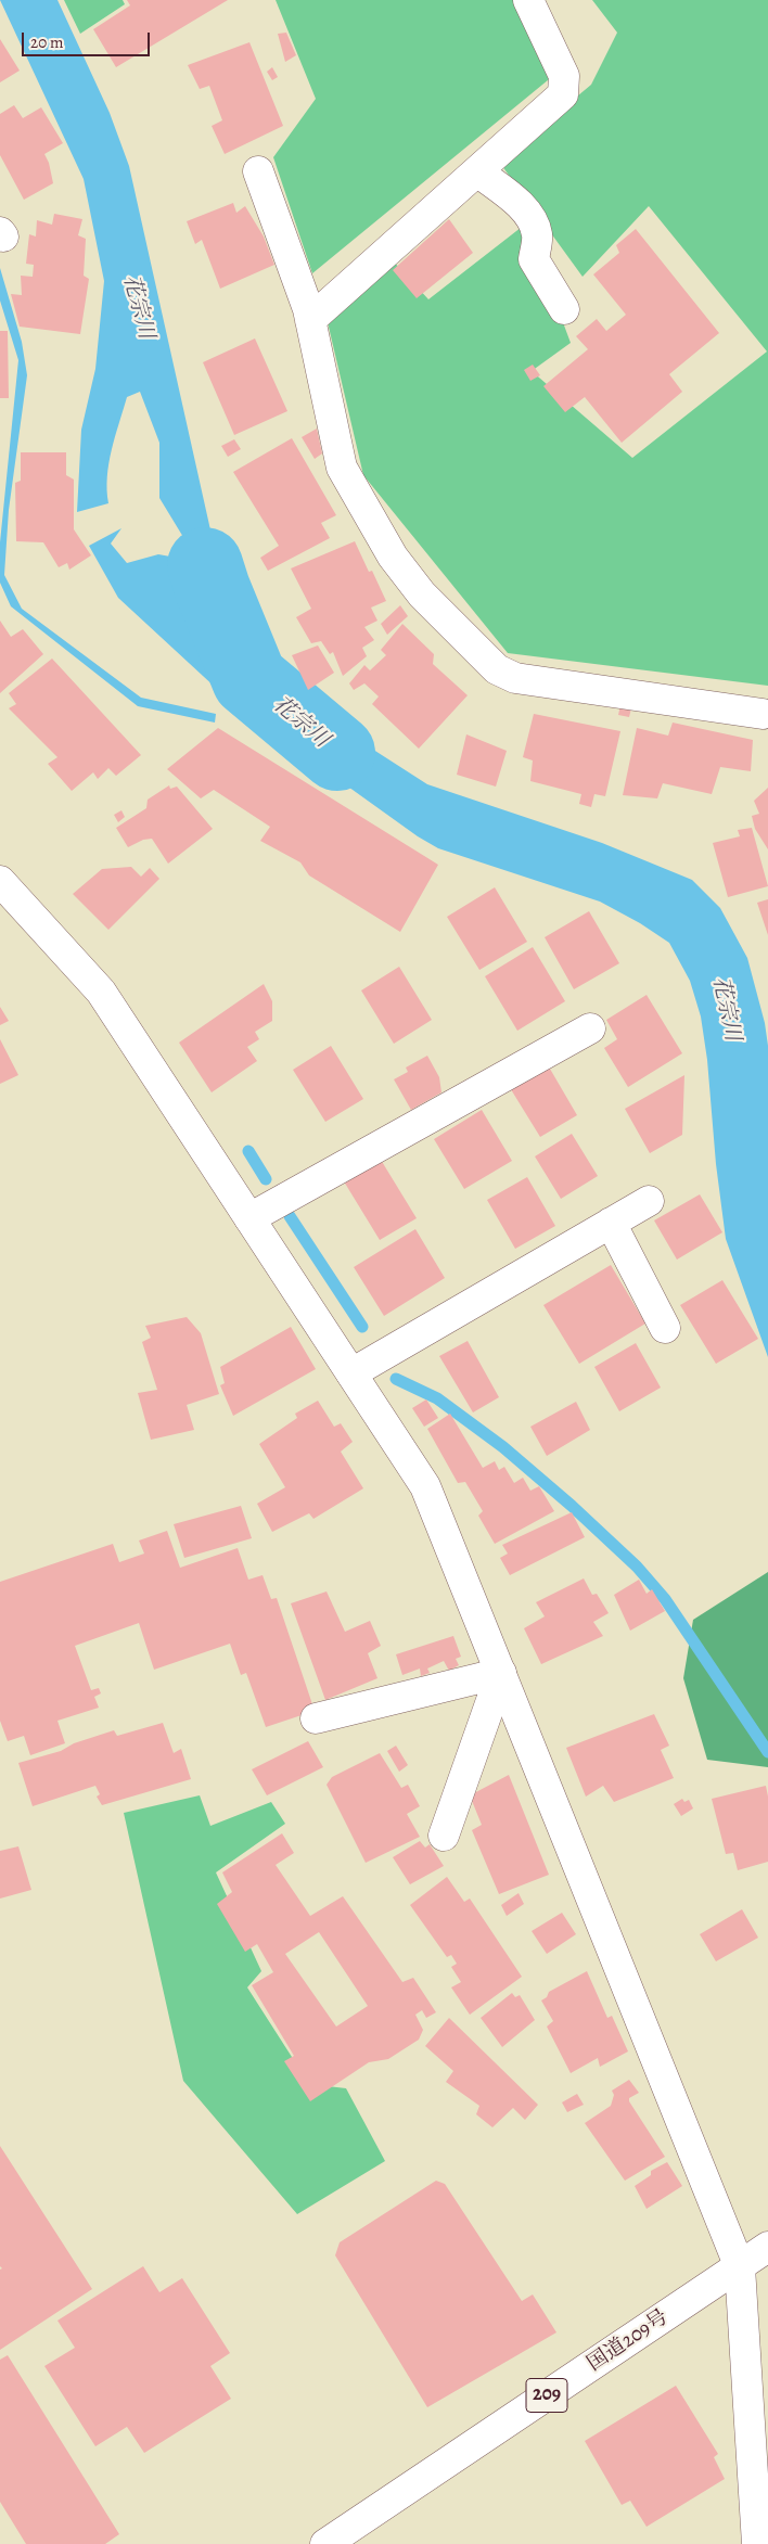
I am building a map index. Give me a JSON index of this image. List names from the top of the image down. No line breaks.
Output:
{"streets":{"main road":["国道209号","209"]},"water":["花宗川"],"scale_bar":"20 m"}
